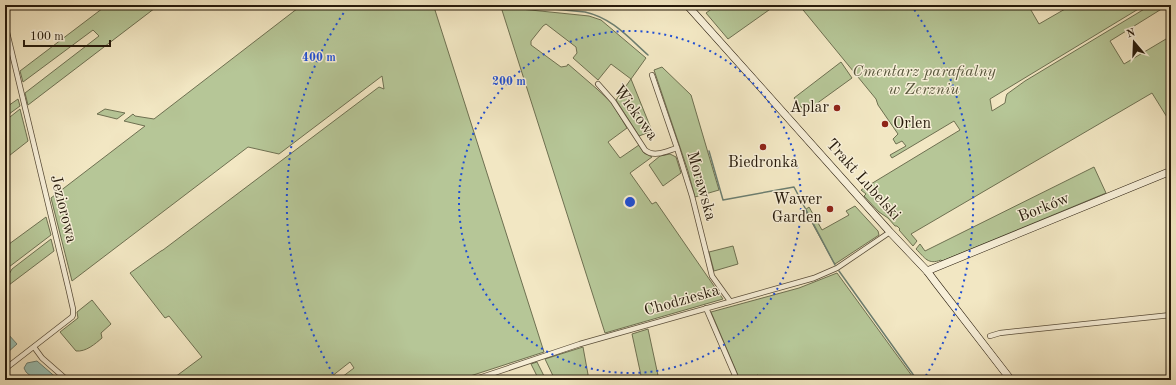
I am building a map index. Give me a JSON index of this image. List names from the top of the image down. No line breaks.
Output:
{"streets":{"street":["Wiekowa","Trakt Lubelski","Morawska","Borków","Jeziorowa","Chodzieska"]},"crossings":[["Wiekowa","Morawska"],["Trakt Lubelski","Borków"],["Trakt Lubelski","Chodzieska"],["Morawska","Chodzieska"]],"parks":["Cmentarz parafialny w Zerzniu"],"places":["Aplar","Orlen","Biedronka","Wawer Garden"],"scale_bar":"100 m","north":"top","rings":["400 m","200 m"]}
